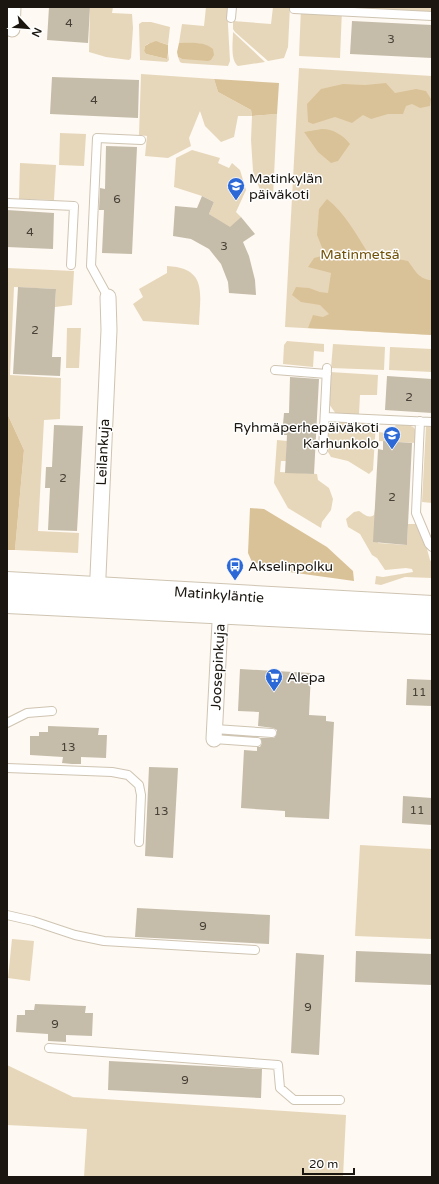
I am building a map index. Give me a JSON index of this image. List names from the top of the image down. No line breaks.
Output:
{"streets":{"main road":["Matinkyläntie"],"street":["Leilankuja","Joosepinkuja"]},"crossings":[["Leilankuja","Matinkyläntie"],["Matinkyläntie","Joosepinkuja"]],"parks":["Matinmetsä"],"places":{"school or university":["Matinkylän päiväkoti","Ryhmäperhepäiväkoti Karhunkolo"],"bus stop":["Akselinpolku"],"supermarket":["Alepa"]},"house_numbers":["4","3","4","6","4","3","2","2","2","2","11","13","11","13","9","9","9","9"],"scale_bar":"20 m","north":"bottom right"}
